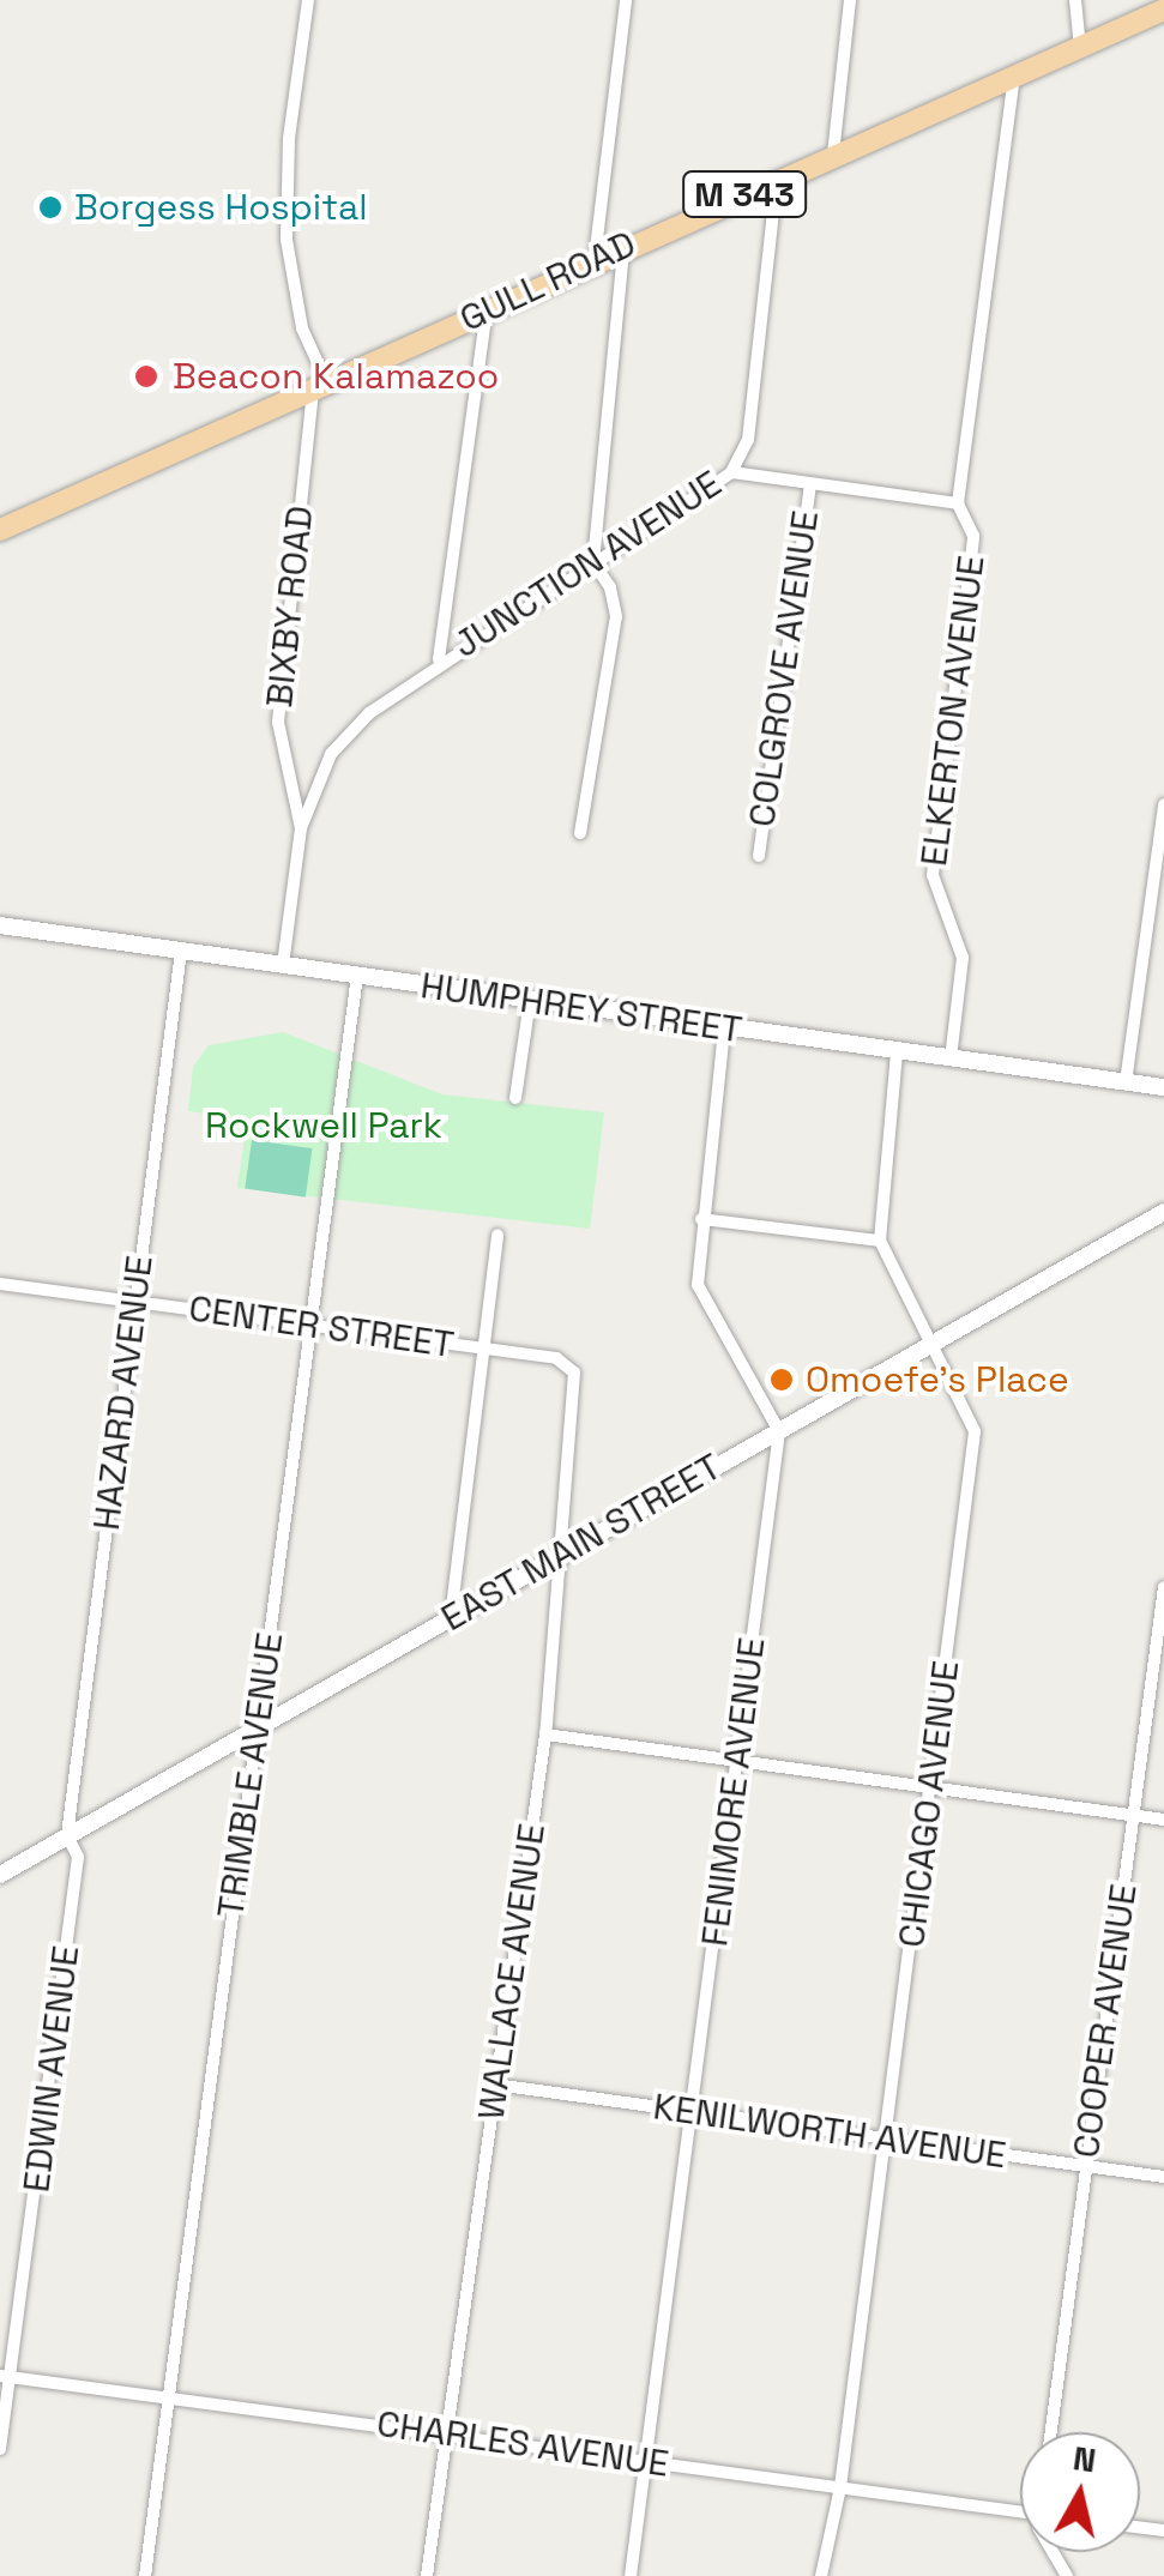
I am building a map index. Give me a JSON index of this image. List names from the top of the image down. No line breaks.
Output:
{"streets":{"main road":["M 343","GULL ROAD"],"street":["JUNCTION AVENUE","BIXBY ROAD","COLGROVE AVENUE","ELKERTON AVENUE","HUMPHREY STREET","CENTER STREET","HAZARD AVENUE","EAST MAIN STREET","TRIMBLE AVENUE","FENIMORE AVENUE","CHICAGO AVENUE","WALLACE AVENUE","COOPER AVENUE","EDWIN AVENUE","KENILWORTH AVENUE","CHARLES AVENUE"]},"crossings":[["GULL ROAD","BIXBY ROAD"],["GULL ROAD","ELKERTON AVENUE"],["JUNCTION AVENUE","BIXBY ROAD"],["JUNCTION AVENUE","COLGROVE AVENUE"],["JUNCTION AVENUE","ELKERTON AVENUE"],["BIXBY ROAD","HUMPHREY STREET"],["ELKERTON AVENUE","HUMPHREY STREET"],["HUMPHREY STREET","HAZARD AVENUE"],["HUMPHREY STREET","TRIMBLE AVENUE"],["CENTER STREET","HAZARD AVENUE"],["CENTER STREET","TRIMBLE AVENUE"],["CENTER STREET","WALLACE AVENUE"],["HAZARD AVENUE","EAST MAIN STREET"],["HAZARD AVENUE","EDWIN AVENUE"],["EAST MAIN STREET","TRIMBLE AVENUE"],["EAST MAIN STREET","FENIMORE AVENUE"],["EAST MAIN STREET","CHICAGO AVENUE"],["EAST MAIN STREET","WALLACE AVENUE"],["EAST MAIN STREET","EDWIN AVENUE"],["TRIMBLE AVENUE","CHARLES AVENUE"],["FENIMORE AVENUE","KENILWORTH AVENUE"],["FENIMORE AVENUE","CHARLES AVENUE"],["CHICAGO AVENUE","KENILWORTH AVENUE"],["CHICAGO AVENUE","CHARLES AVENUE"],["WALLACE AVENUE","KENILWORTH AVENUE"],["WALLACE AVENUE","CHARLES AVENUE"],["COOPER AVENUE","KENILWORTH AVENUE"],["EDWIN AVENUE","CHARLES AVENUE"]],"parks":["Rockwell Park"],"places":["Borgess Hospital","Beacon Kalamazoo","Omoefe's Place"],"north":"top"}
